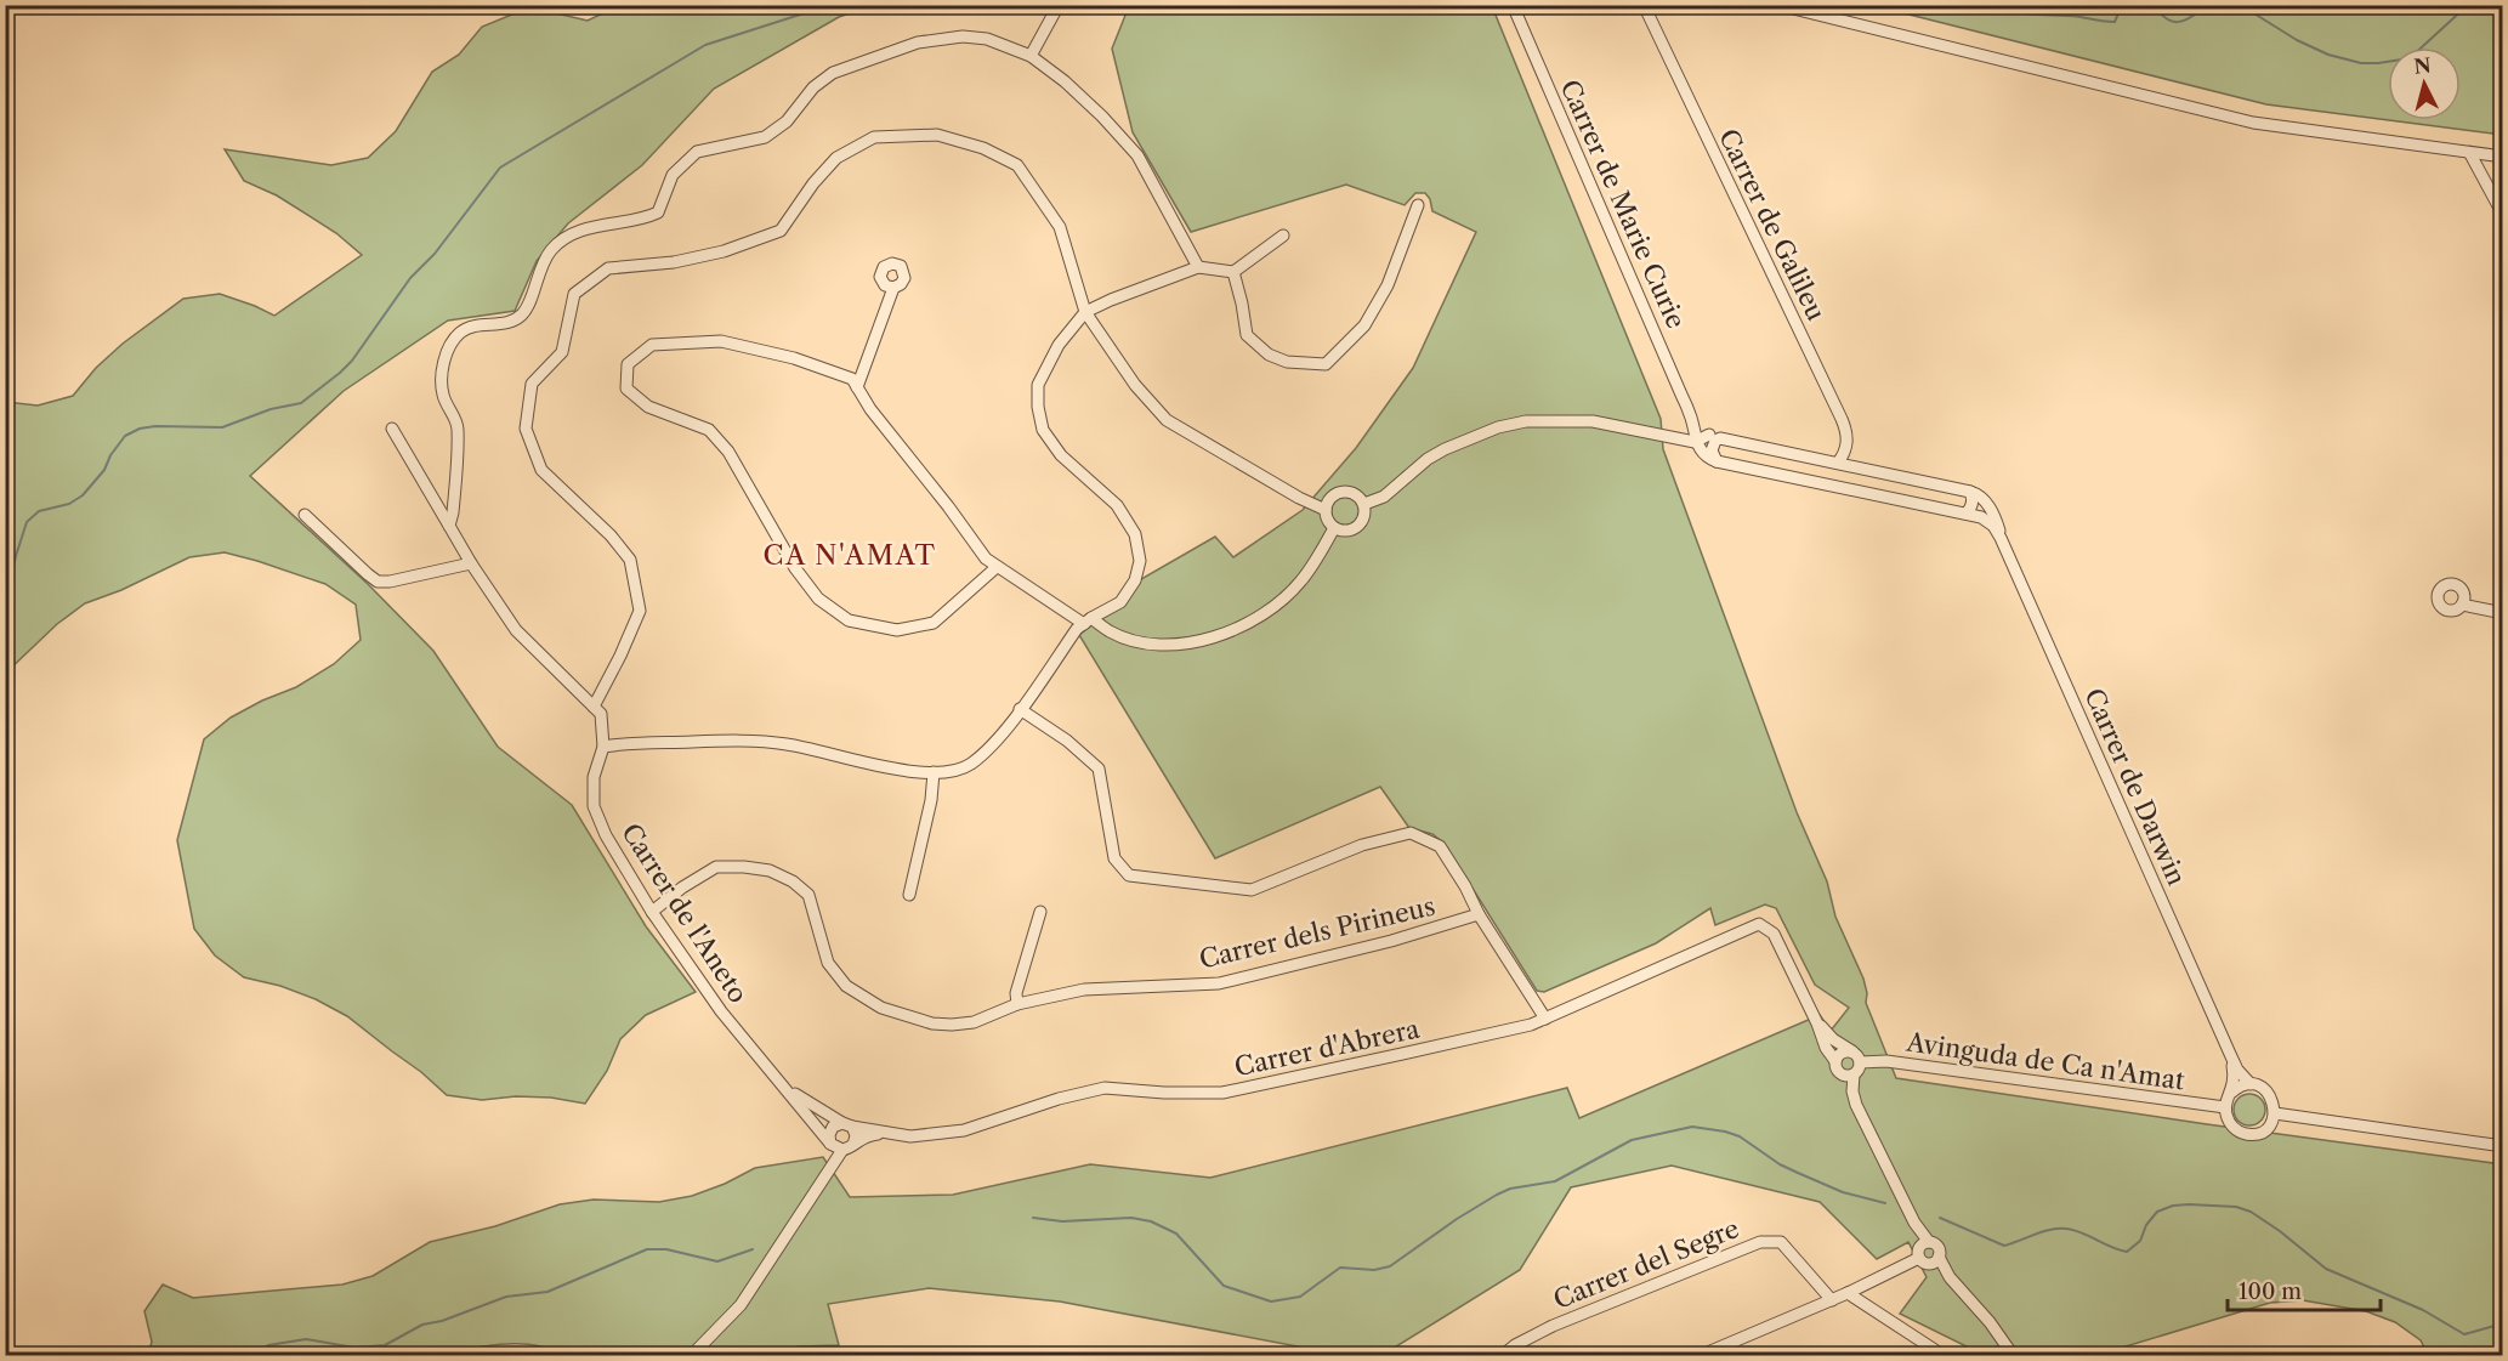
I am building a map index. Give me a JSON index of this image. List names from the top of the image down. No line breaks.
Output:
{"streets":{"street":["Carrer de Marie Curie","Carrer de Galileu","Carrer de Darwin","Carrer de l'Aneto","Carrer dels Pirineus","Carrer d'Abrera","Avinguda de Ca n'Amat","Carrer del Segre"]},"crossings":[["Carrer de Darwin","Avinguda de Ca n'Amat"],["Carrer de l'Aneto","Carrer dels Pirineus"],["Carrer de l'Aneto","Carrer d'Abrera"]],"districts":["CA N'AMAT"],"scale_bar":"100 m","north":"top"}
